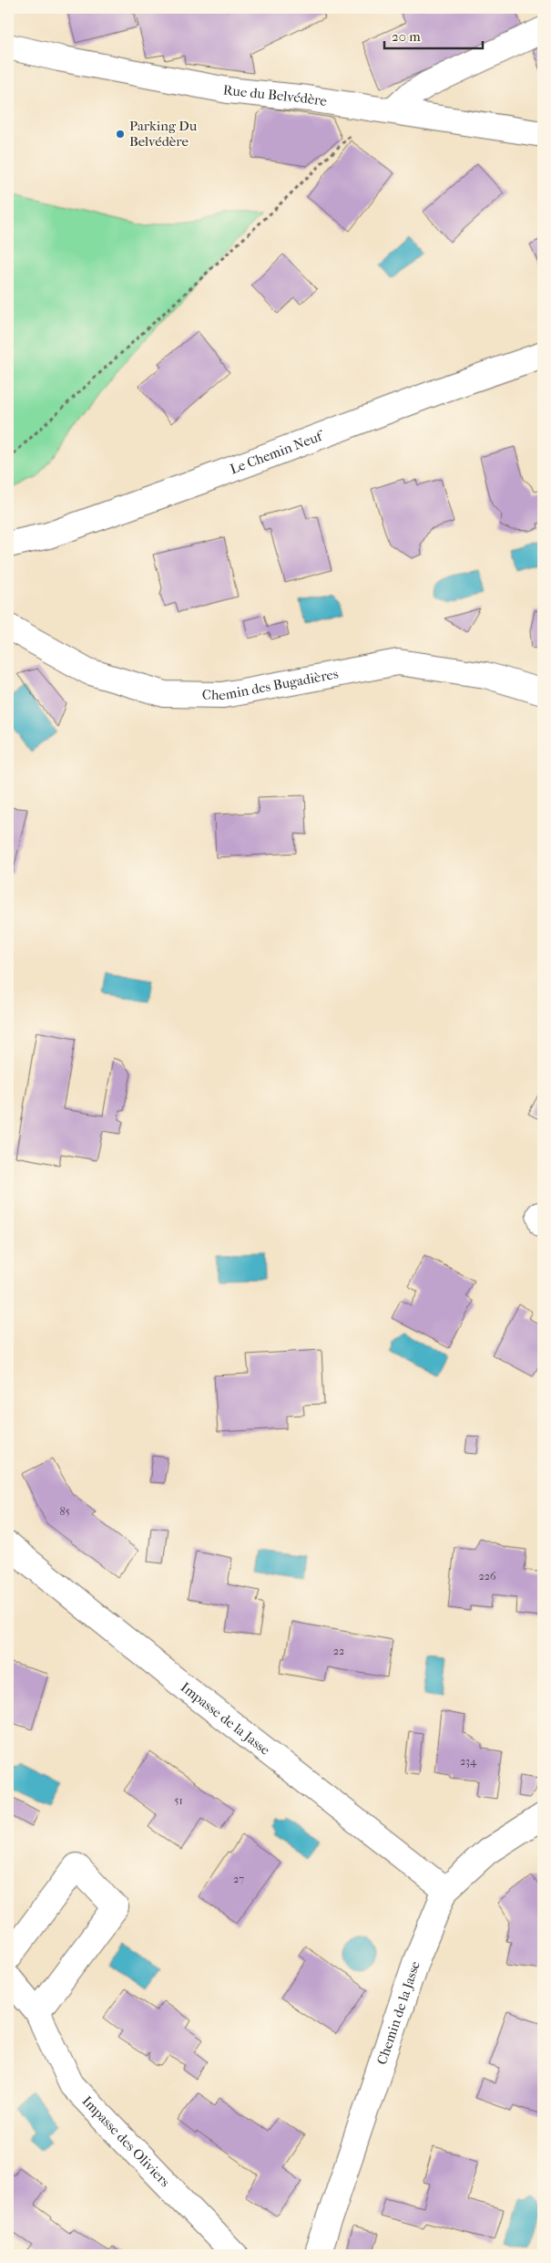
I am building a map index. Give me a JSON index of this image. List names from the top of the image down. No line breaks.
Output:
{"streets":{"street":["Rue du Belvédère","Le Chemin Neuf","Chemin des Bugadières","Impasse de la Jasse","Chemin de la Jasse","Impasse des Oliviers"]},"crossings":[["Impasse de la Jasse","Chemin de la Jasse"]],"places":["Parking Du Belvédère"],"house_numbers":["85","226","22","234","51","27"],"scale_bar":"20 m"}
